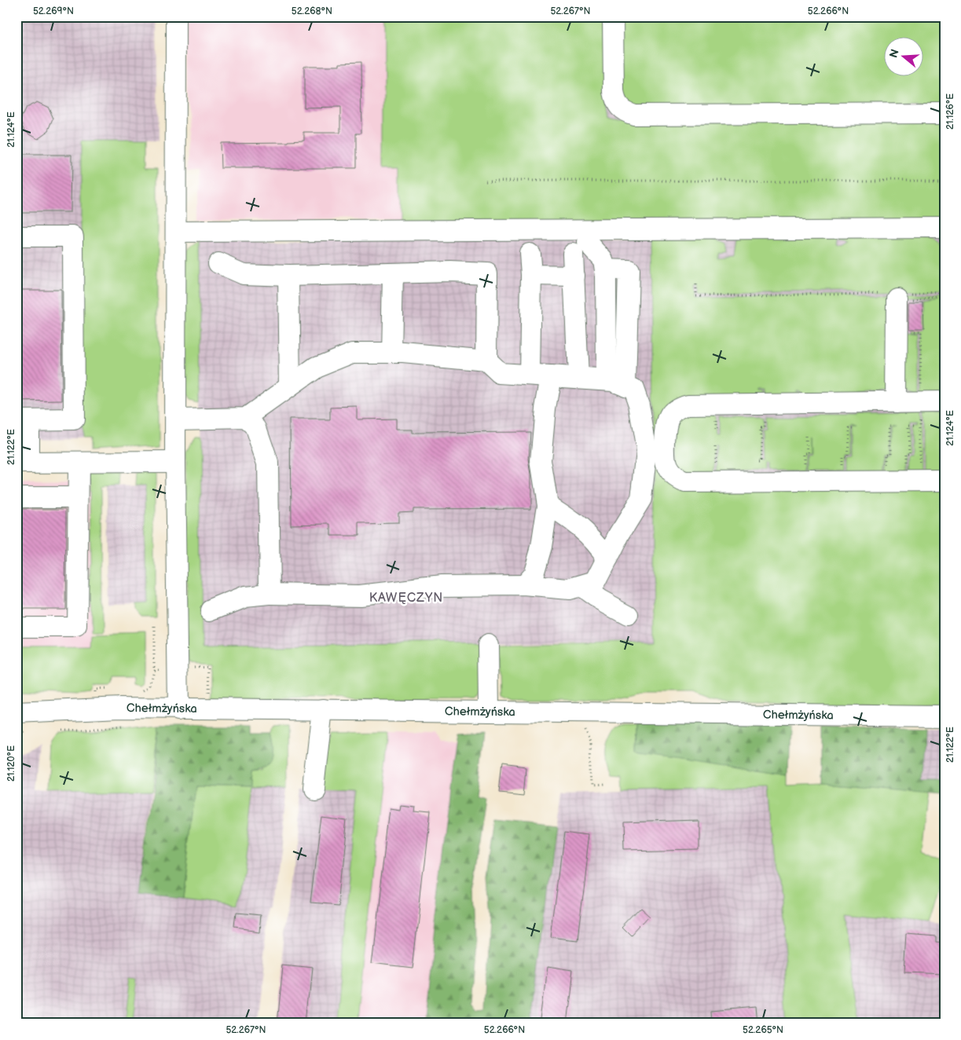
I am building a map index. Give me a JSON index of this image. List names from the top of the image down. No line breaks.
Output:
{"streets":{"street":["Chełmżyńska"]},"districts":["KAWĘCZYN"],"north":"left","coordinates":["52.269°N","52.268°N","52.267°N","52.266°N","21.126°E","21.124°E","21.122°E","21.120°E","52.265°N"]}
